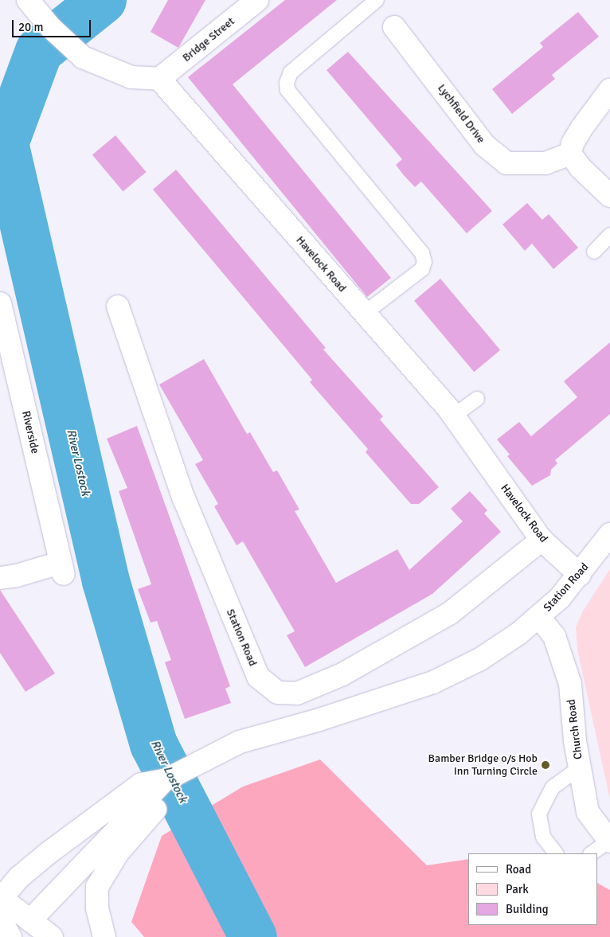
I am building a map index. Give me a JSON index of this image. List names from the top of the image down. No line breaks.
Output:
{"streets":{"main road":["Bridge Street","Lychfield Drive","Havelock Road","Riverside","Station Road","Church Road"]},"crossings":[["Bridge Street","Havelock Road"],["Havelock Road","Station Road"],["Station Road","Church Road"]],"water":["River Lostock"],"places":["Bamber Bridge o/s Hob Inn Turning Circle"],"legend":["Road","Park","Building"],"scale_bar":"20 m"}
